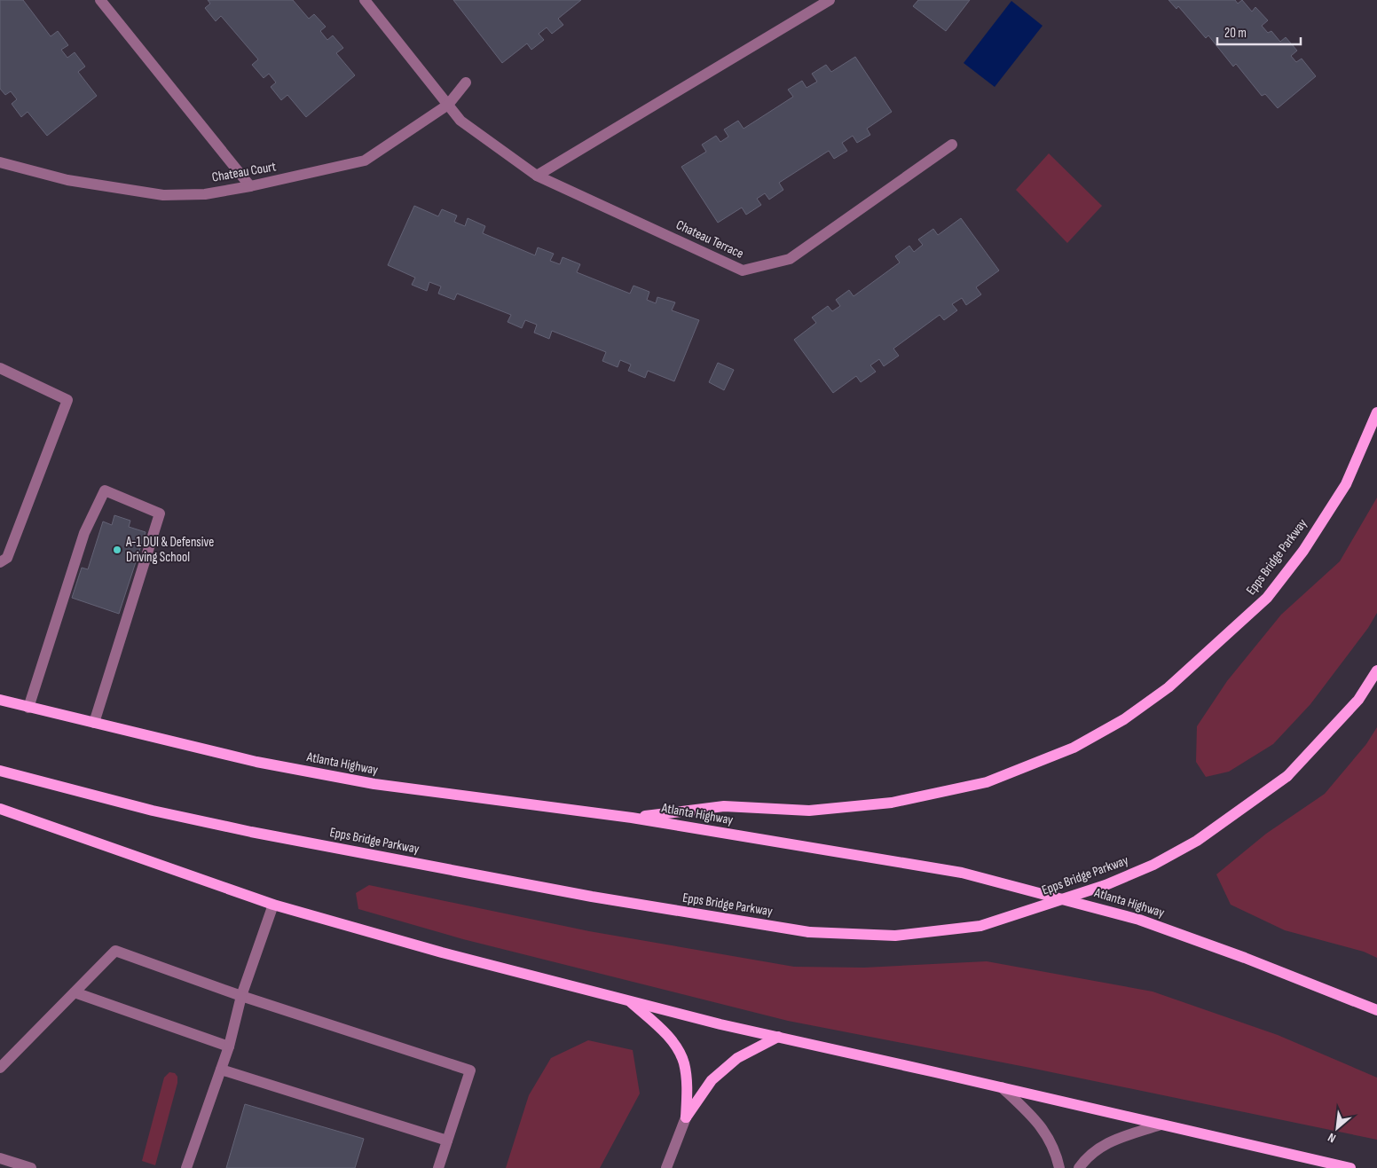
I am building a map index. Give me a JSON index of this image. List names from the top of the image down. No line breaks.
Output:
{"streets":{"main road":["Epps Bridge Parkway","Atlanta Highway"],"street":["Chateau Court","Chateau Terrace"]},"crossings":[["Chateau Court","Chateau Terrace"],["Epps Bridge Parkway","Atlanta Highway"]],"places":["A-1 DUI & Defensive Driving School"],"scale_bar":"20 m","north":"bottom left"}
